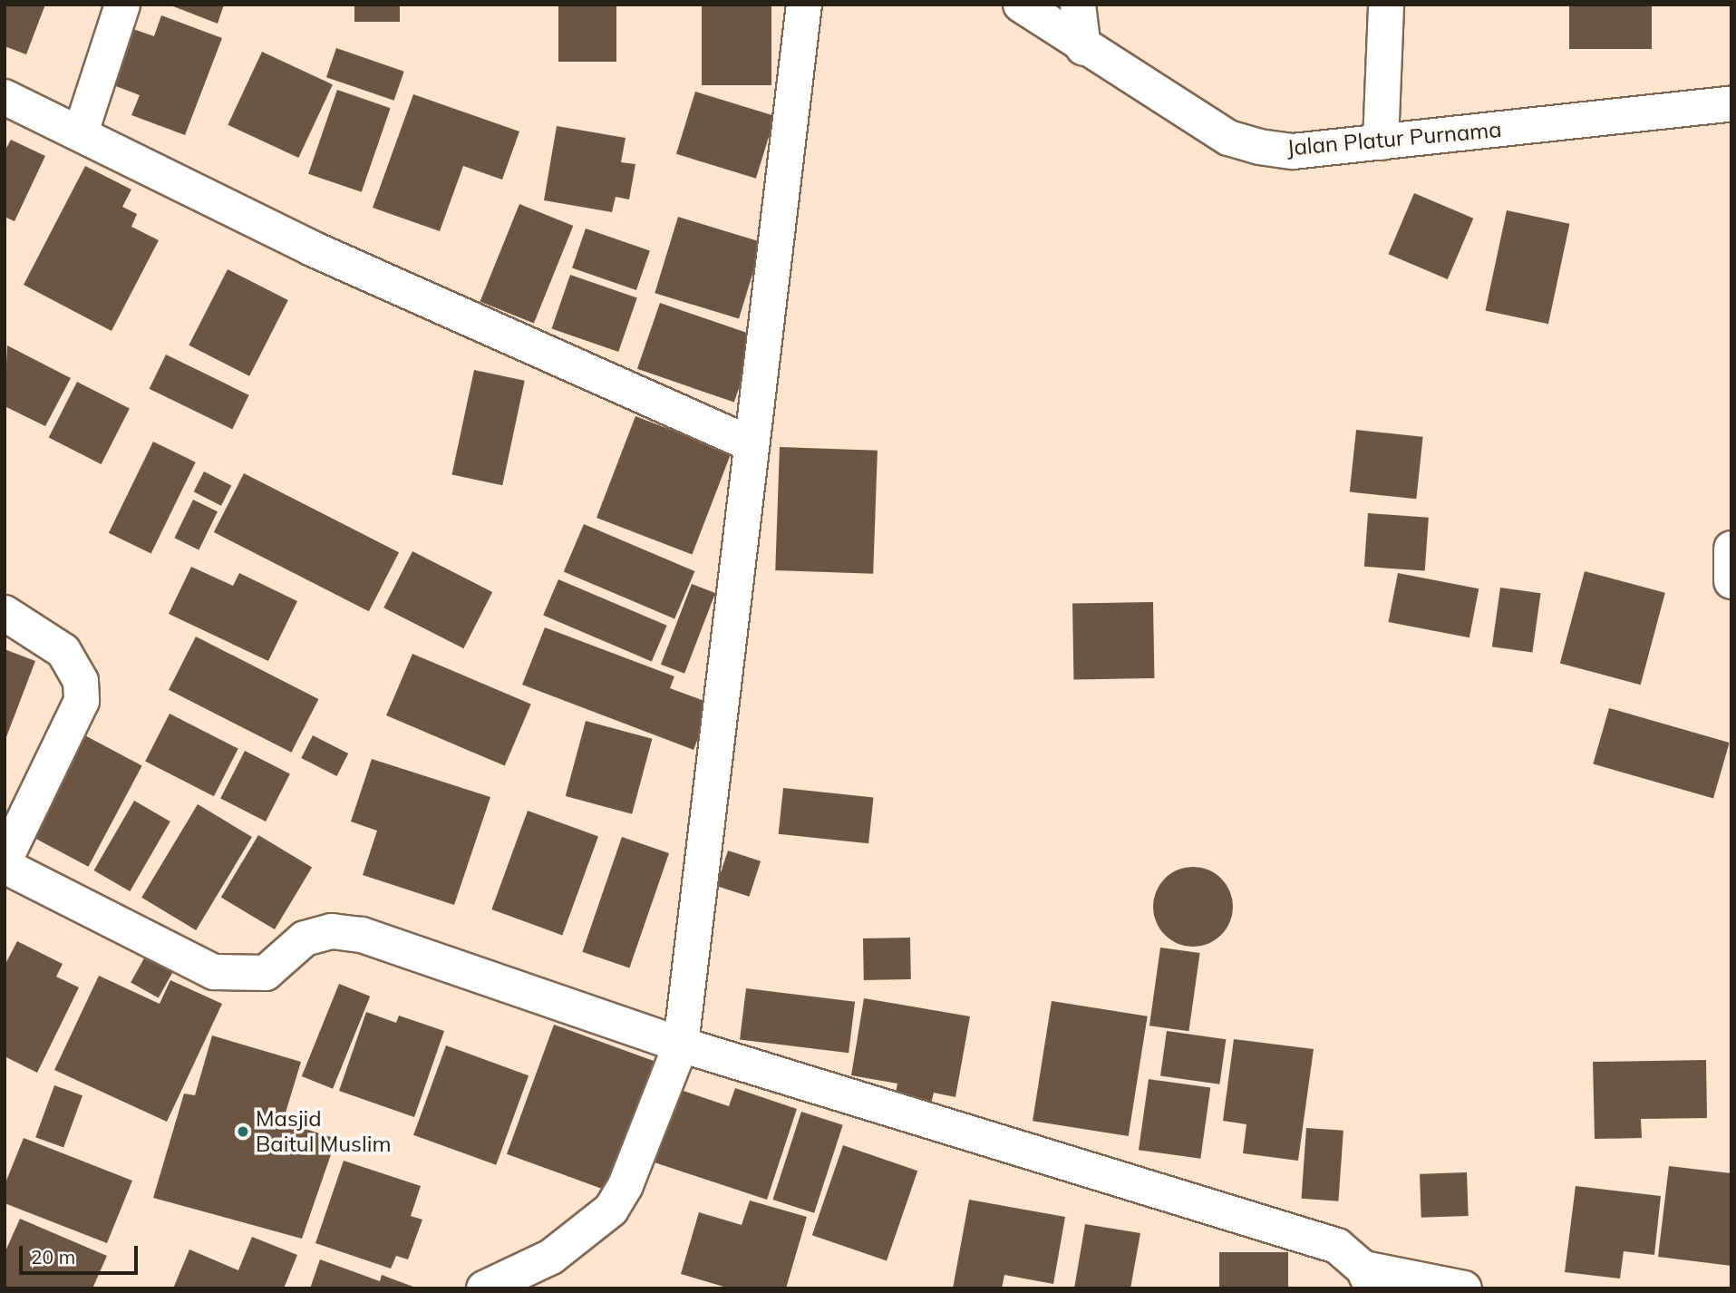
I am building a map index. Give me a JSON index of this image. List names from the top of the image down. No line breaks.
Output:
{"streets":{"street":["Jalan Platur Purnama"]},"places":["Masjid Baitul Muslim"],"scale_bar":"20 m"}
